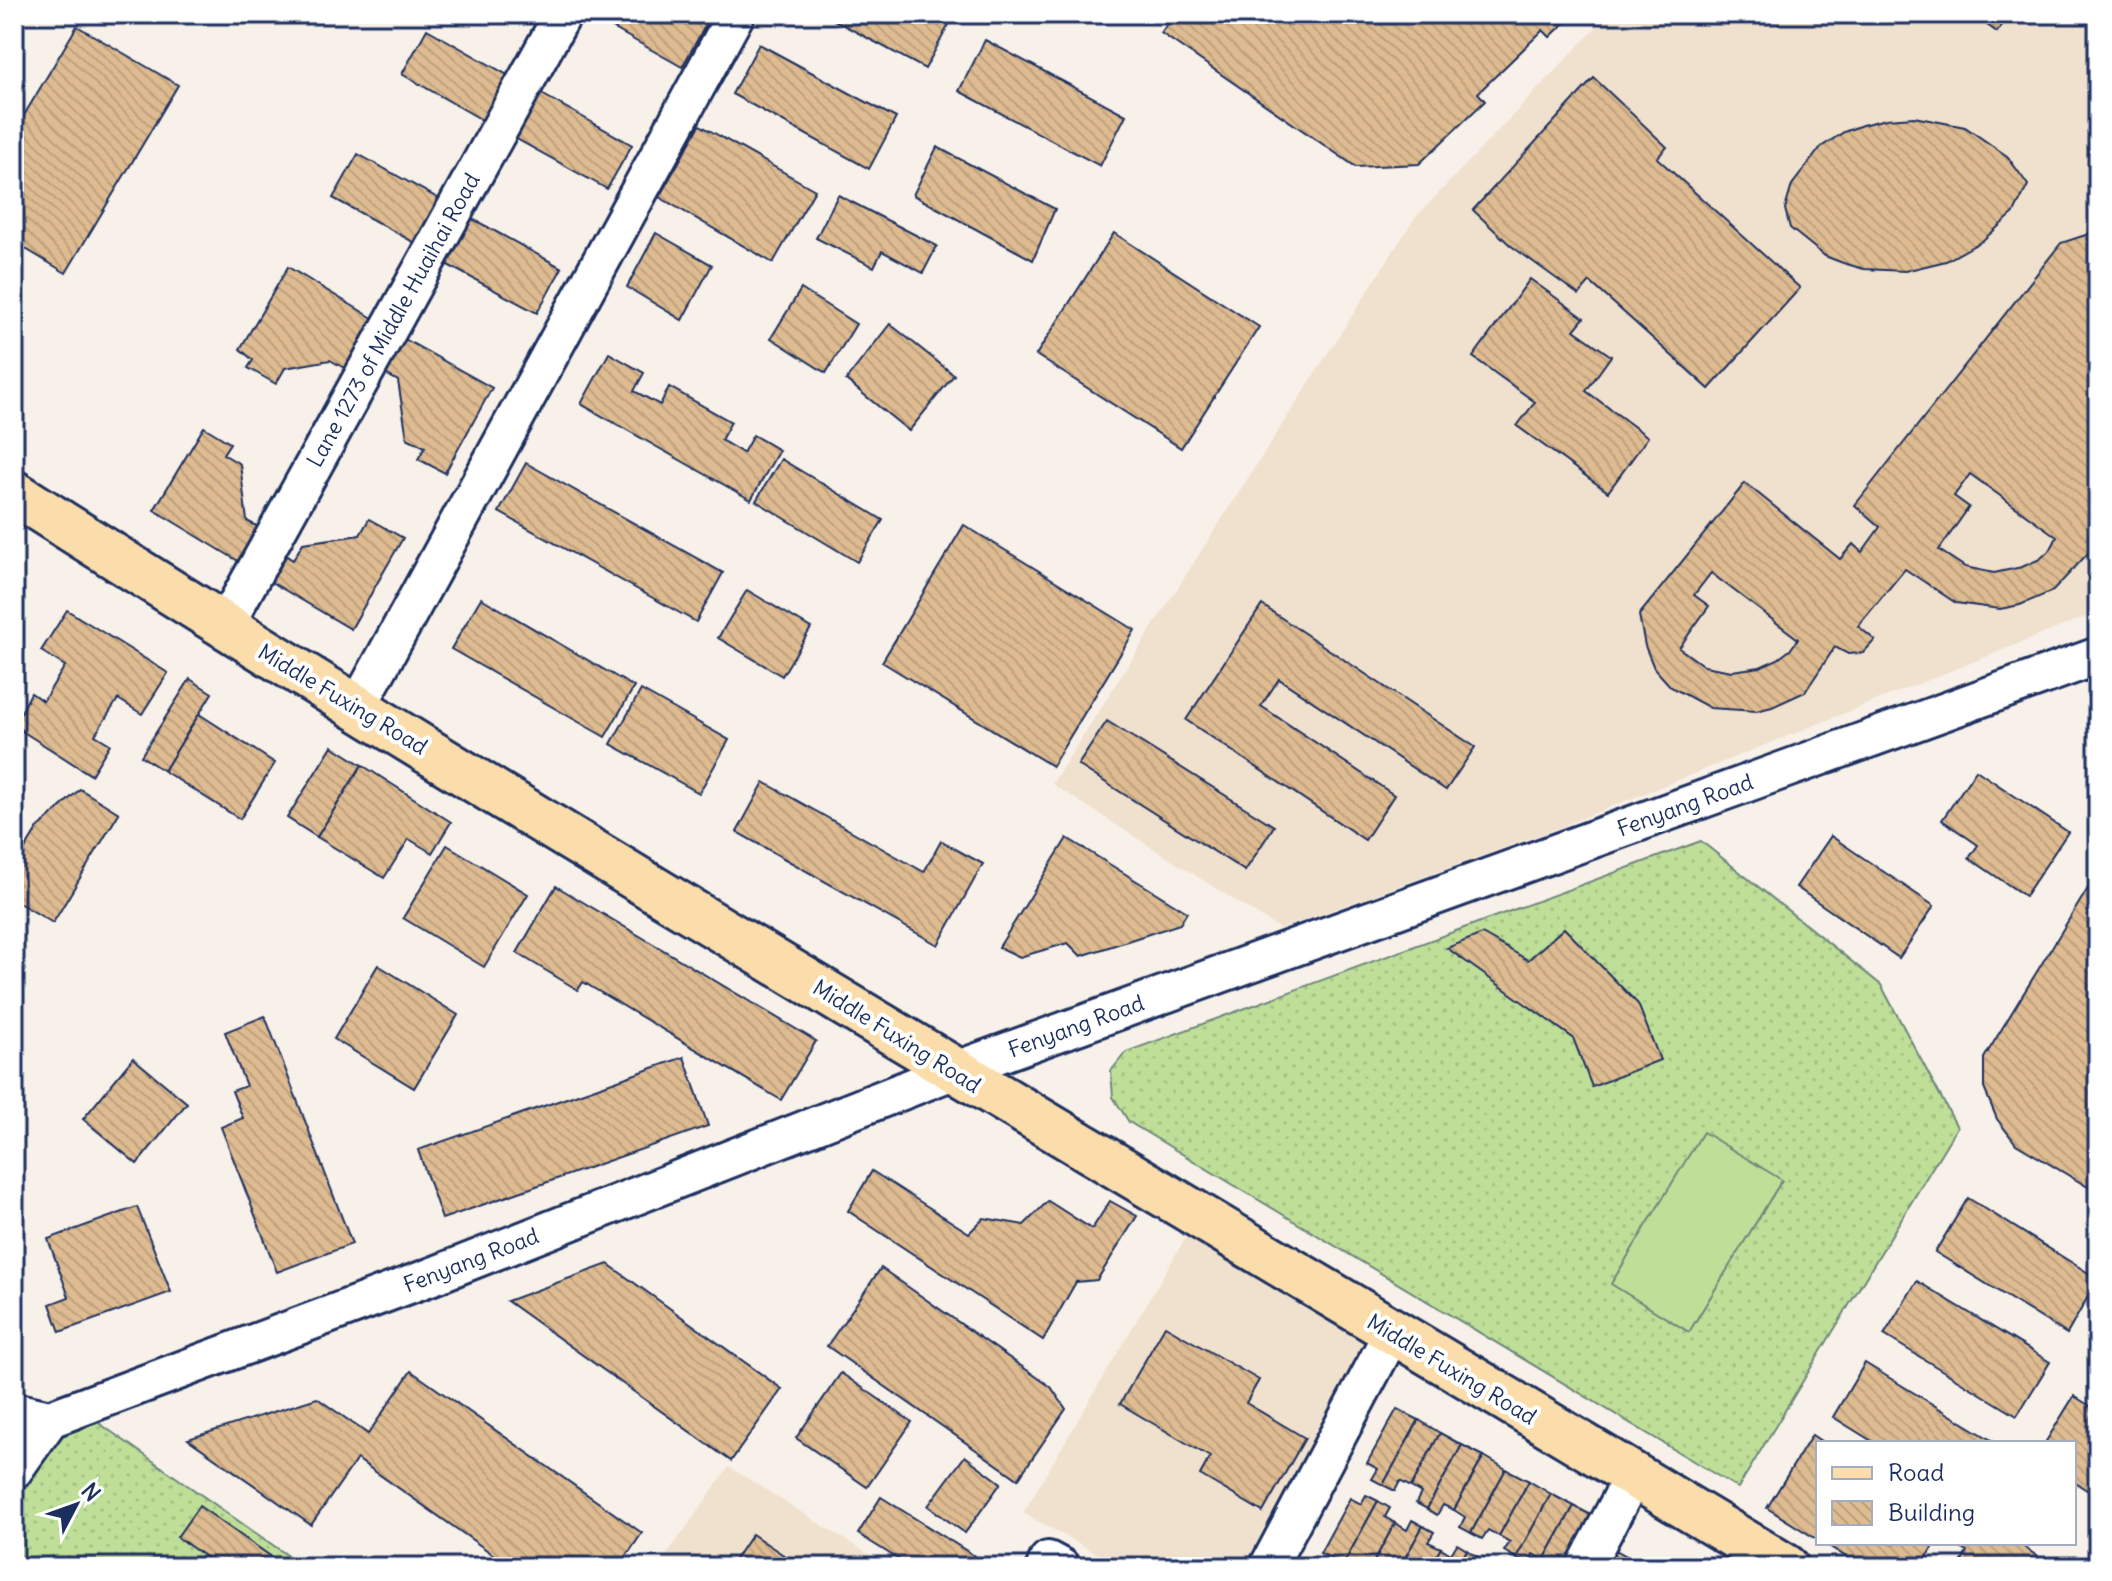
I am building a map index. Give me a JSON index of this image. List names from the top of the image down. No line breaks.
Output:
{"streets":{"main road":["Middle Fuxing Road"],"street":["Lane 1273 of Middle Huaihai Road","Fenyang Road"]},"crossings":[["Lane 1273 of Middle Huaihai Road","Middle Fuxing Road"],["Middle Fuxing Road","Fenyang Road"]],"legend":["Road","Building"],"north":"top right"}
